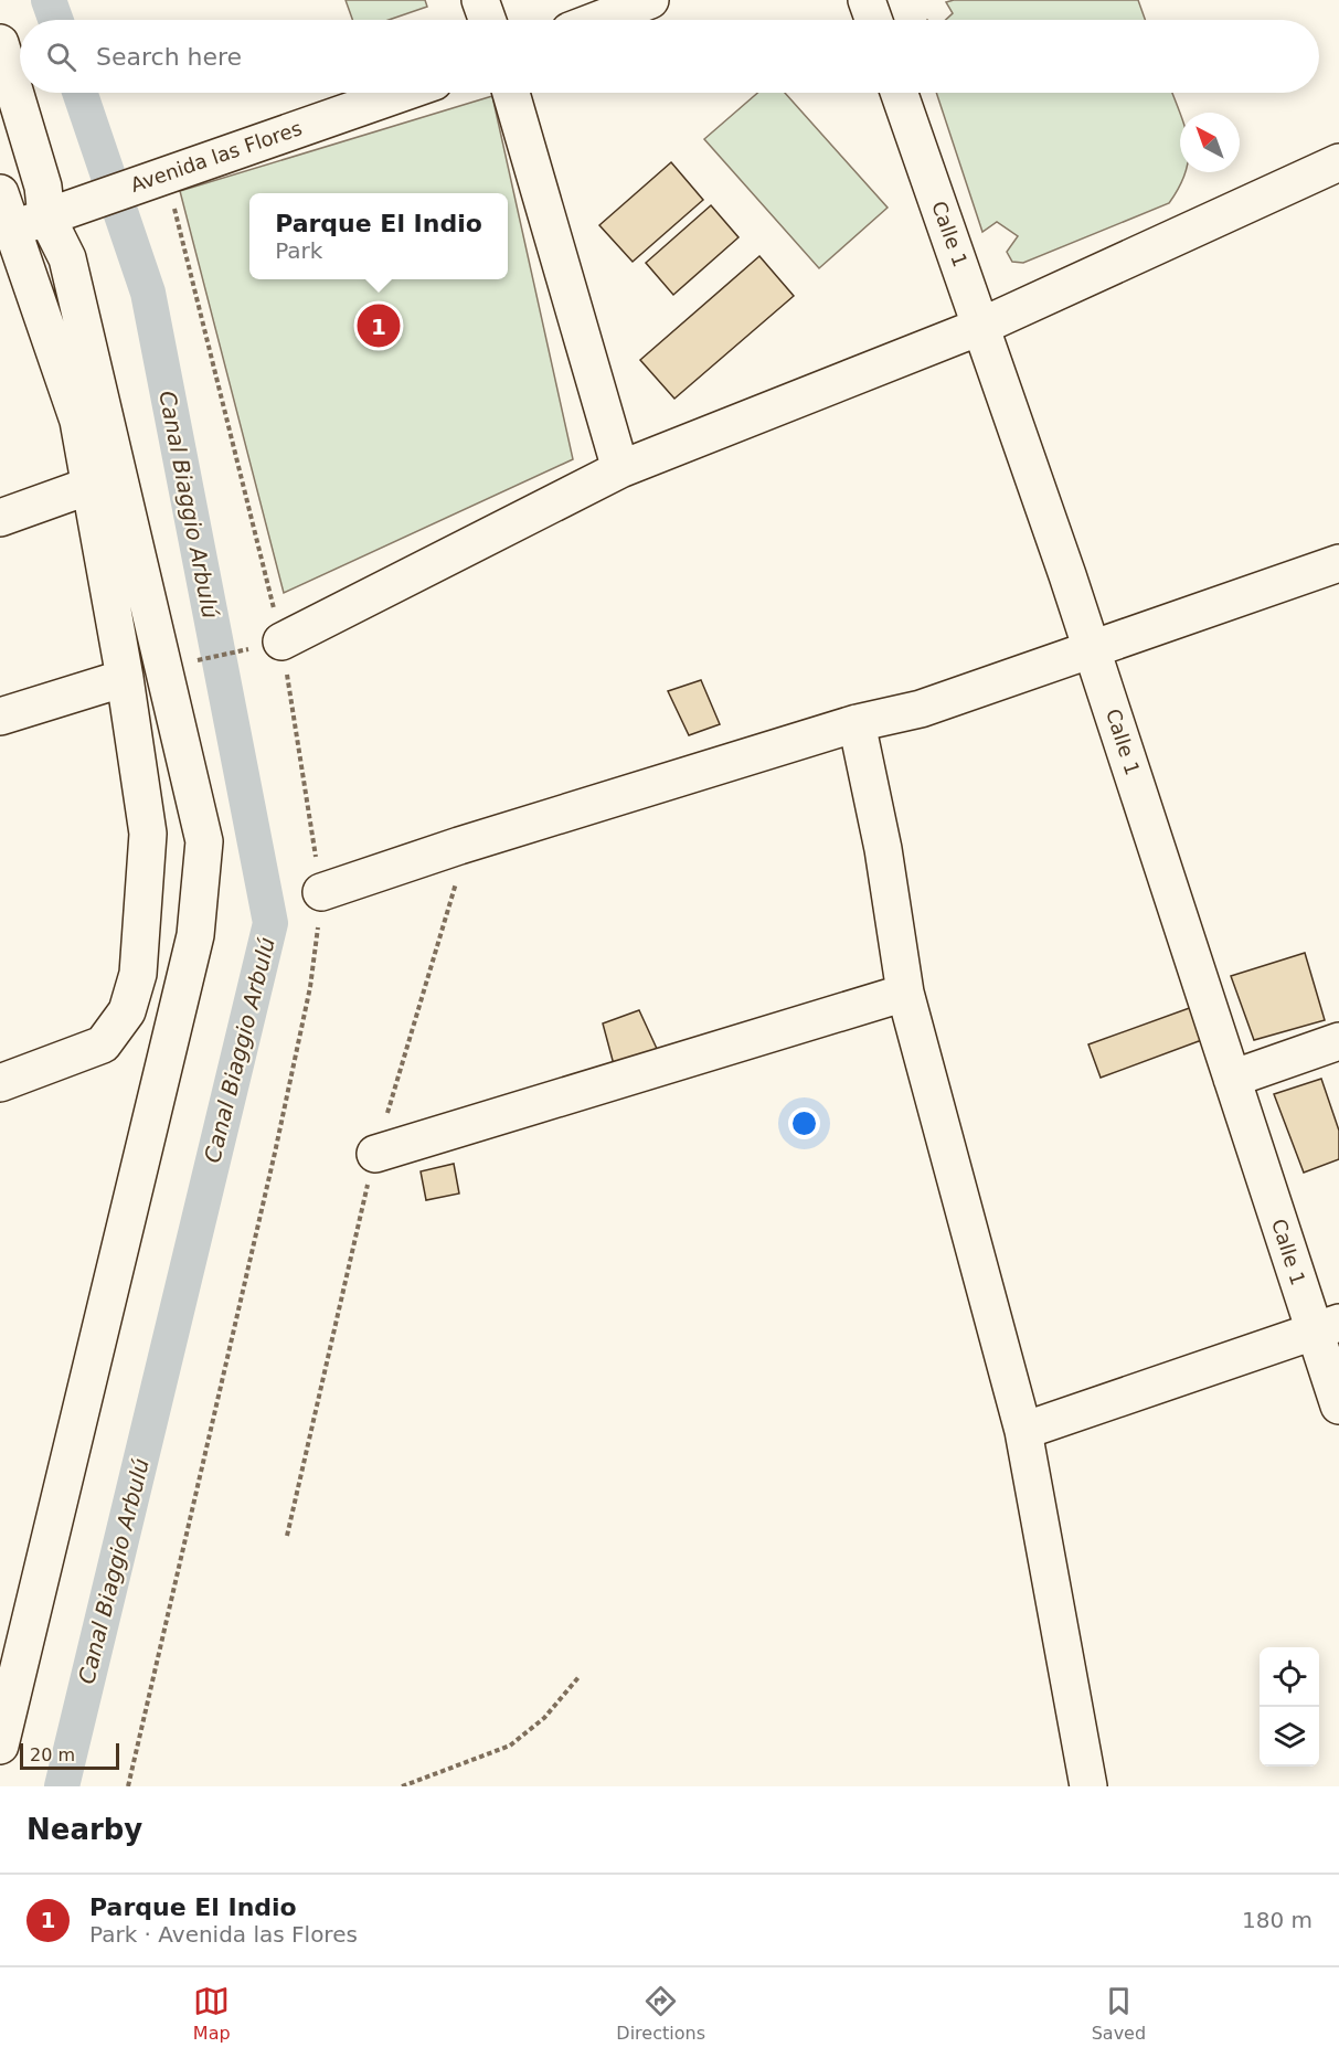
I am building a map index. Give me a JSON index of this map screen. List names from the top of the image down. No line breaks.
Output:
{"streets":{"street":["Avenida las Flores","Calle 1"]},"water":["Canal Biaggio Arbulú"],"scale_bar":"20 m","north":"top left","page":{"search":"Search here","popup":["Parque El Indio","Park"],"pins":"1","scale":"20 m","heading":"Nearby","list":[{"mark":"1","name":"Parque El Indio","note":"Park · Avenida las Flores","value":"180 m"}],"nav":["Map","Directions","Saved"]}}
